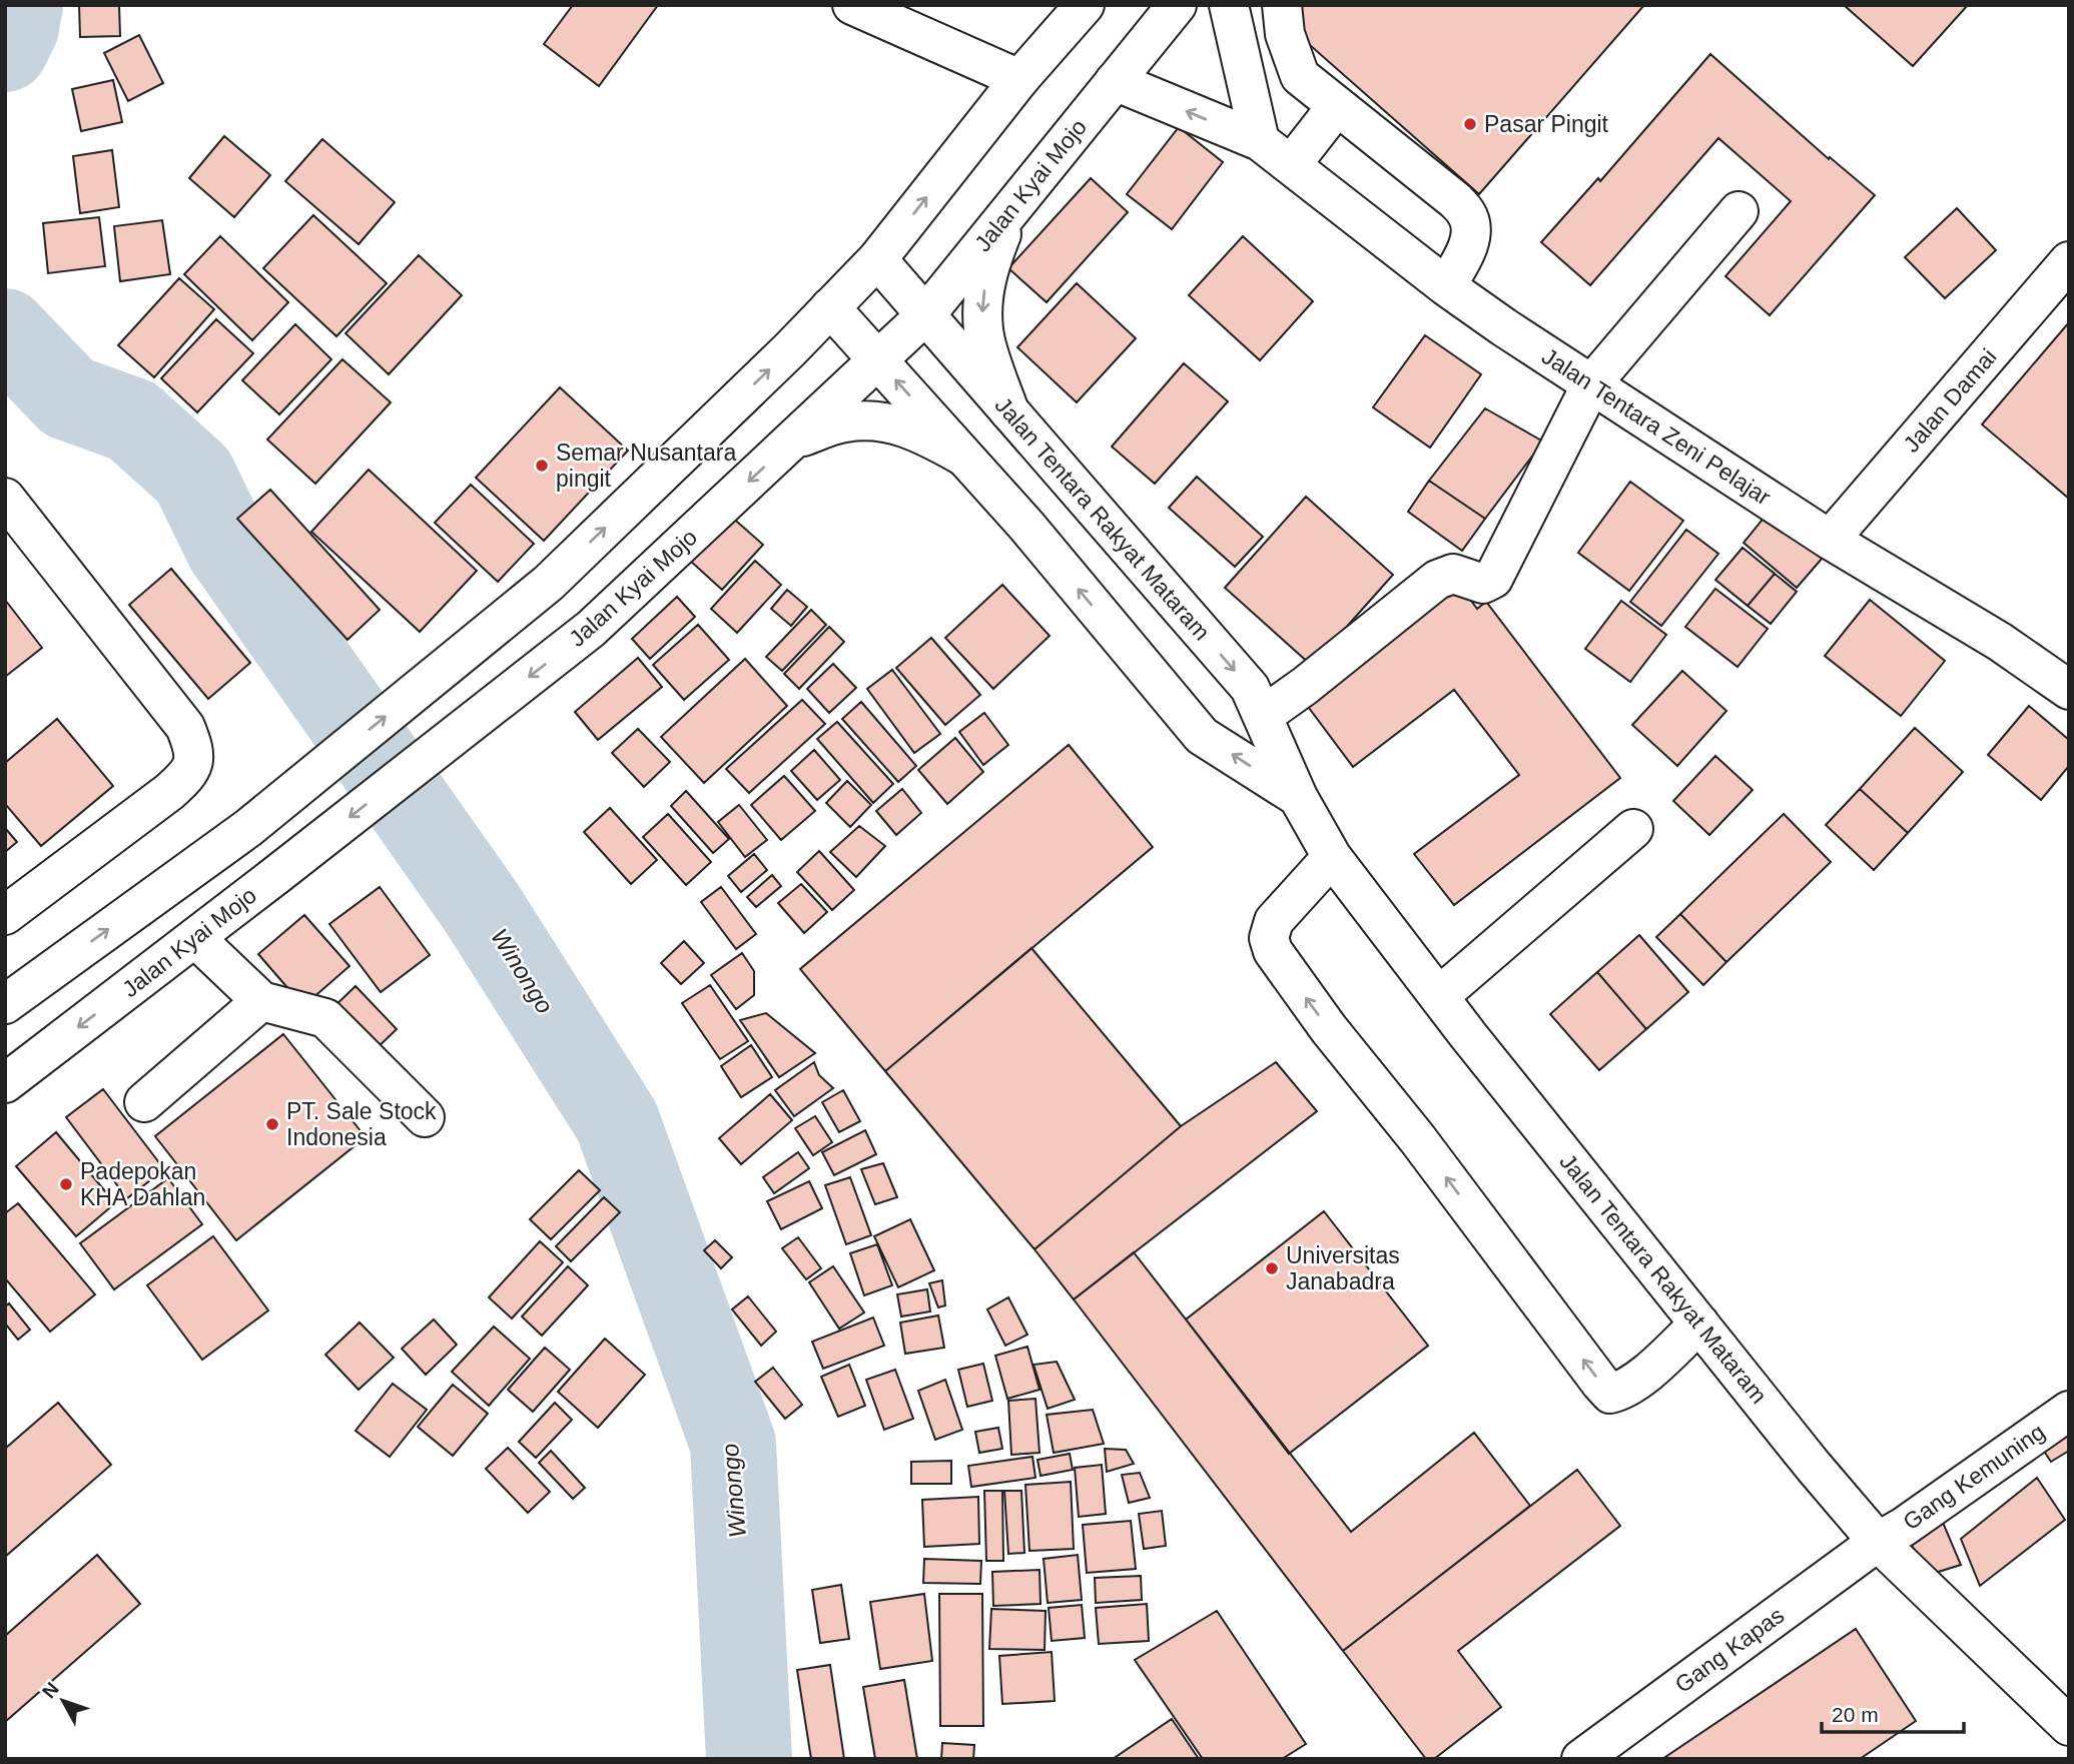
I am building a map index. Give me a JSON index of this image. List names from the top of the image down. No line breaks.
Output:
{"streets":{"street":["Jalan Kyai Mojo","Jalan Damai","Jalan Tentara Zeni Pelajar","Jalan Tentara Rakyat Mataram","Gang Kemuning","Gang Kapas"]},"crossings":[["Jalan Kyai Mojo","Jalan Tentara Zeni Pelajar"],["Jalan Kyai Mojo","Jalan Tentara Rakyat Mataram"],["Jalan Damai","Jalan Tentara Zeni Pelajar"],["Jalan Tentara Rakyat Mataram","Gang Kemuning"],["Jalan Tentara Rakyat Mataram","Gang Kapas"],["Gang Kemuning","Gang Kapas"]],"water":["Winongo"],"places":["Pasar Pingit","Semar Nusantara pingit","PT. Sale Stock Indonesia","Padepokan KHA Dahlan","Universitas Janabadra"],"scale_bar":"20 m","north":"top left"}
